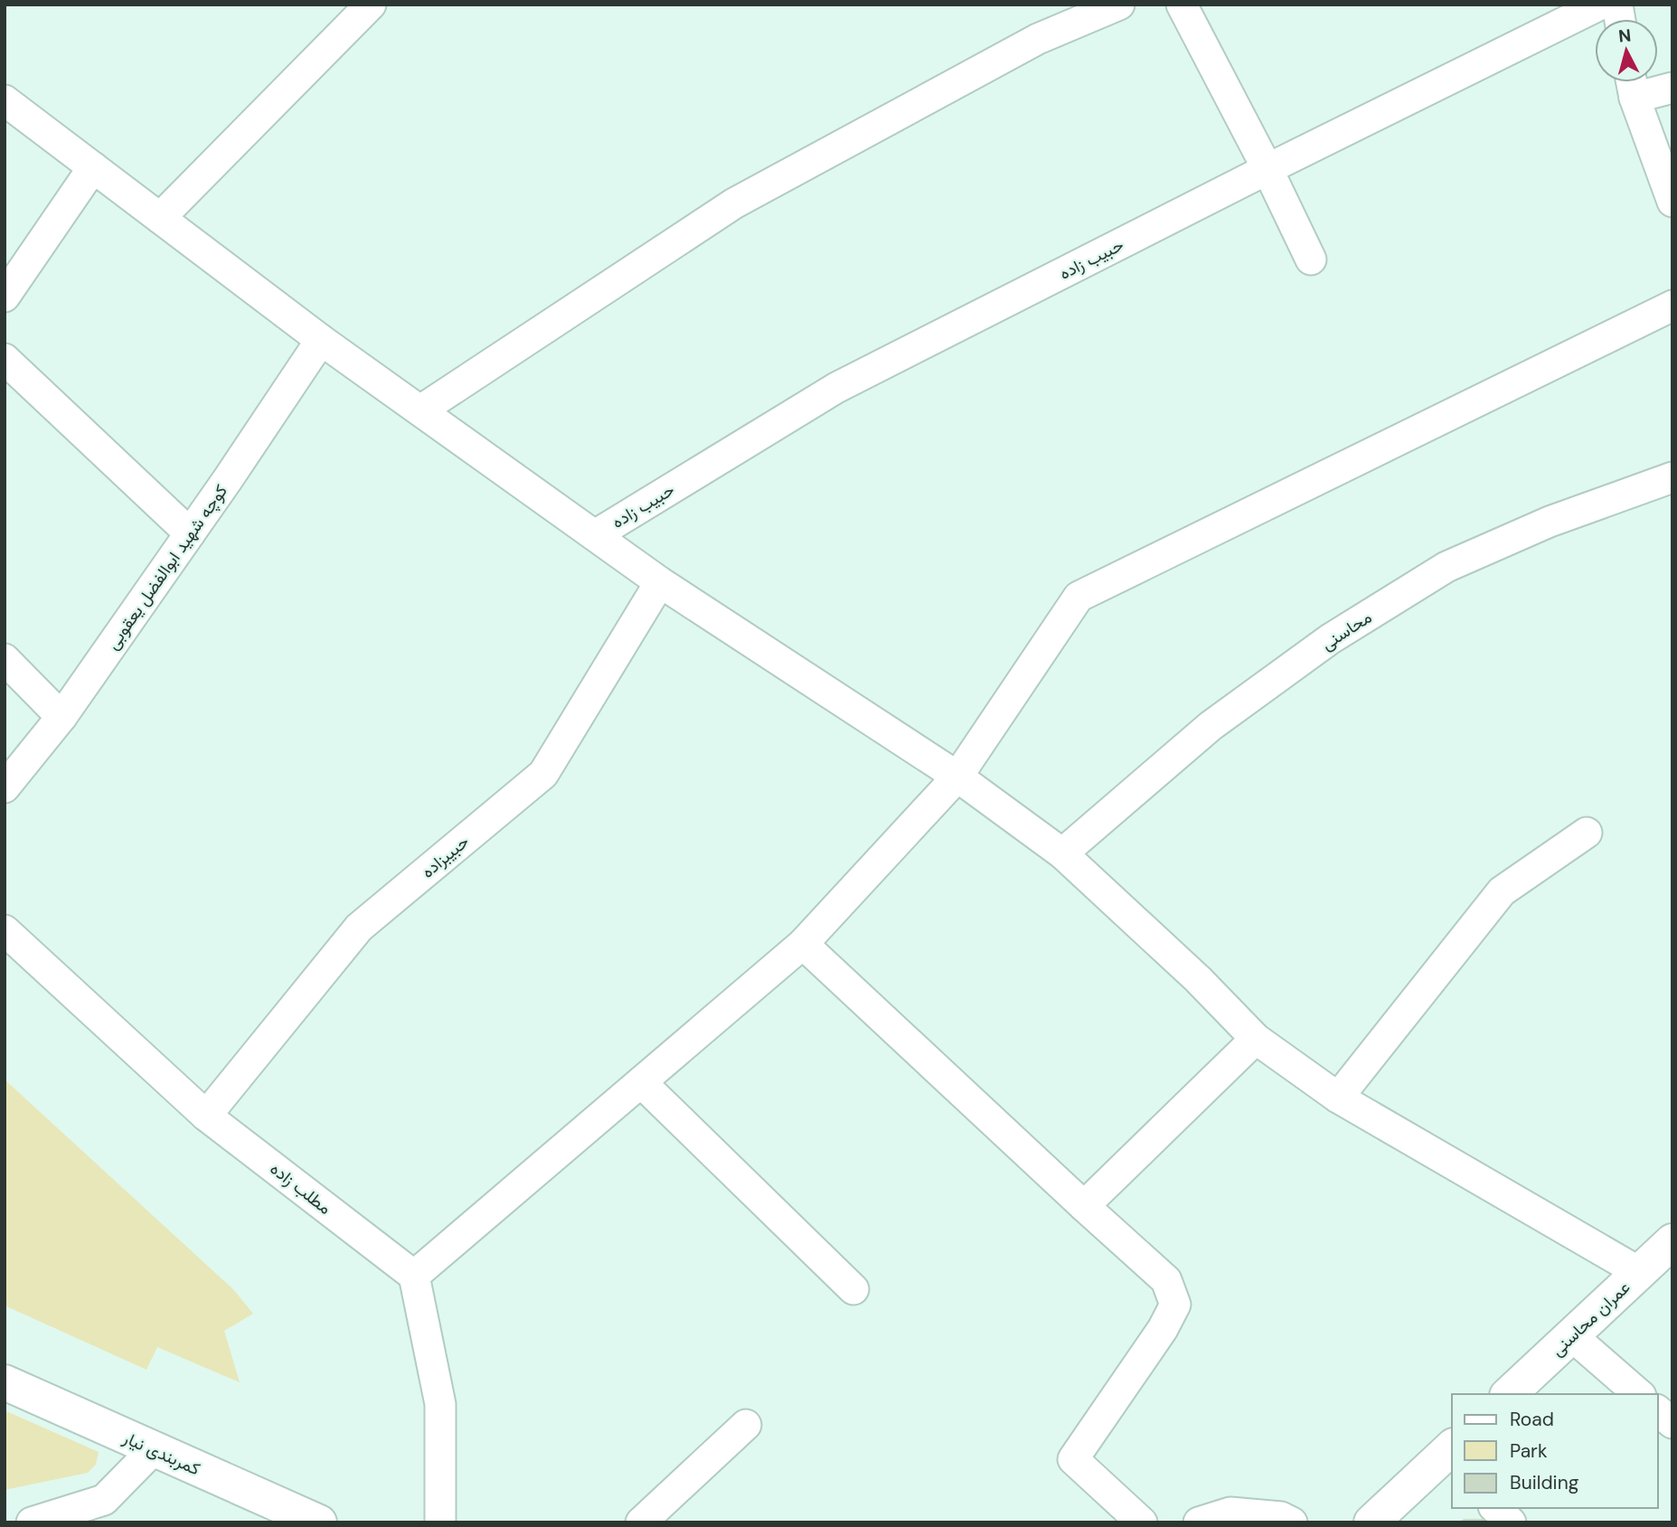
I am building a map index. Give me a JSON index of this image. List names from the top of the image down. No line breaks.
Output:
{"streets":{"main road":["عمران محاسنی","کمربندی نیار"],"street":["حبیب زاده","کوچه شهید ابوالفضل یعقوبی","محاسنی","حبیبزاده","مطلب زاده"]},"crossings":[["حبیبزاده","مطلب زاده"]],"legend":["Road","Park","Building"],"north":"top"}
